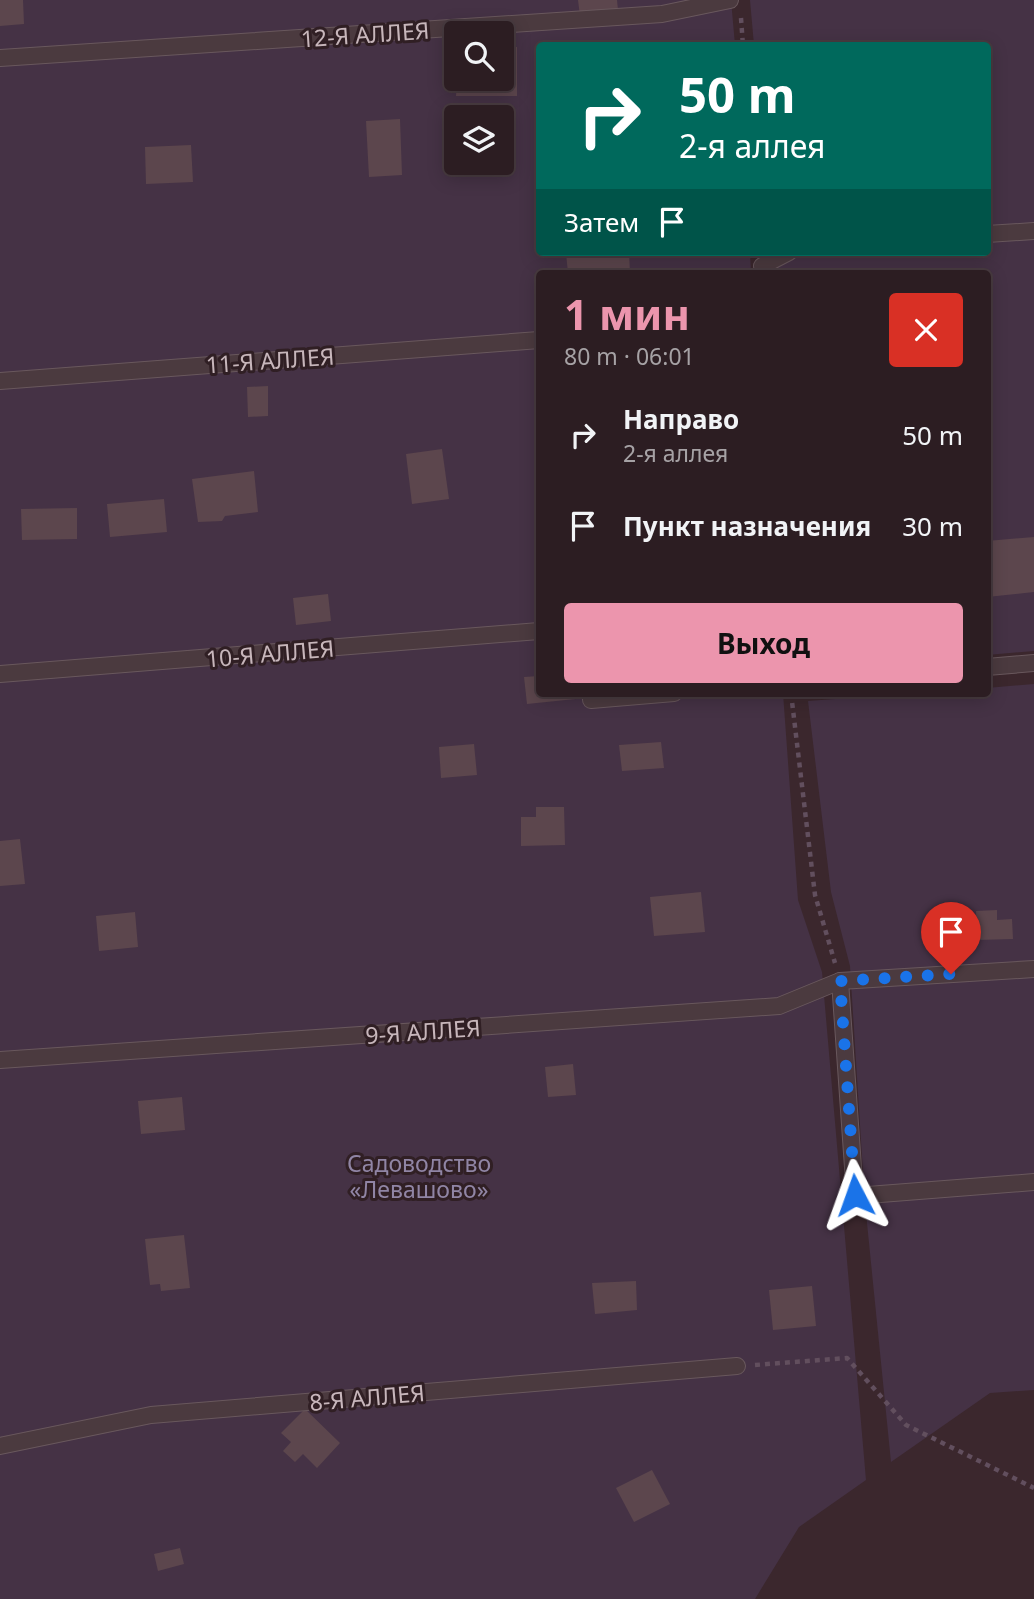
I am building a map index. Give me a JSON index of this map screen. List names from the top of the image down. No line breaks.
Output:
{"streets":{"lane":["12-Я АЛЛЕЯ","11-Я АЛЛЕЯ","10-Я АЛЛЕЯ","9-Я АЛЛЕЯ","8-Я АЛЛЕЯ"]},"parks":["Садоводство «Левашово»"],"page":{"turn":["50 m","2-я аллея"],"then":"Затем","heading":["1 мин","80 m · 06:01"],"list":[{"name":"Направо","note":"2-я аллея","value":"50 m"},{"name":"Пункт назначения","value":"30 m"}],"buttons":"Выход"}}
